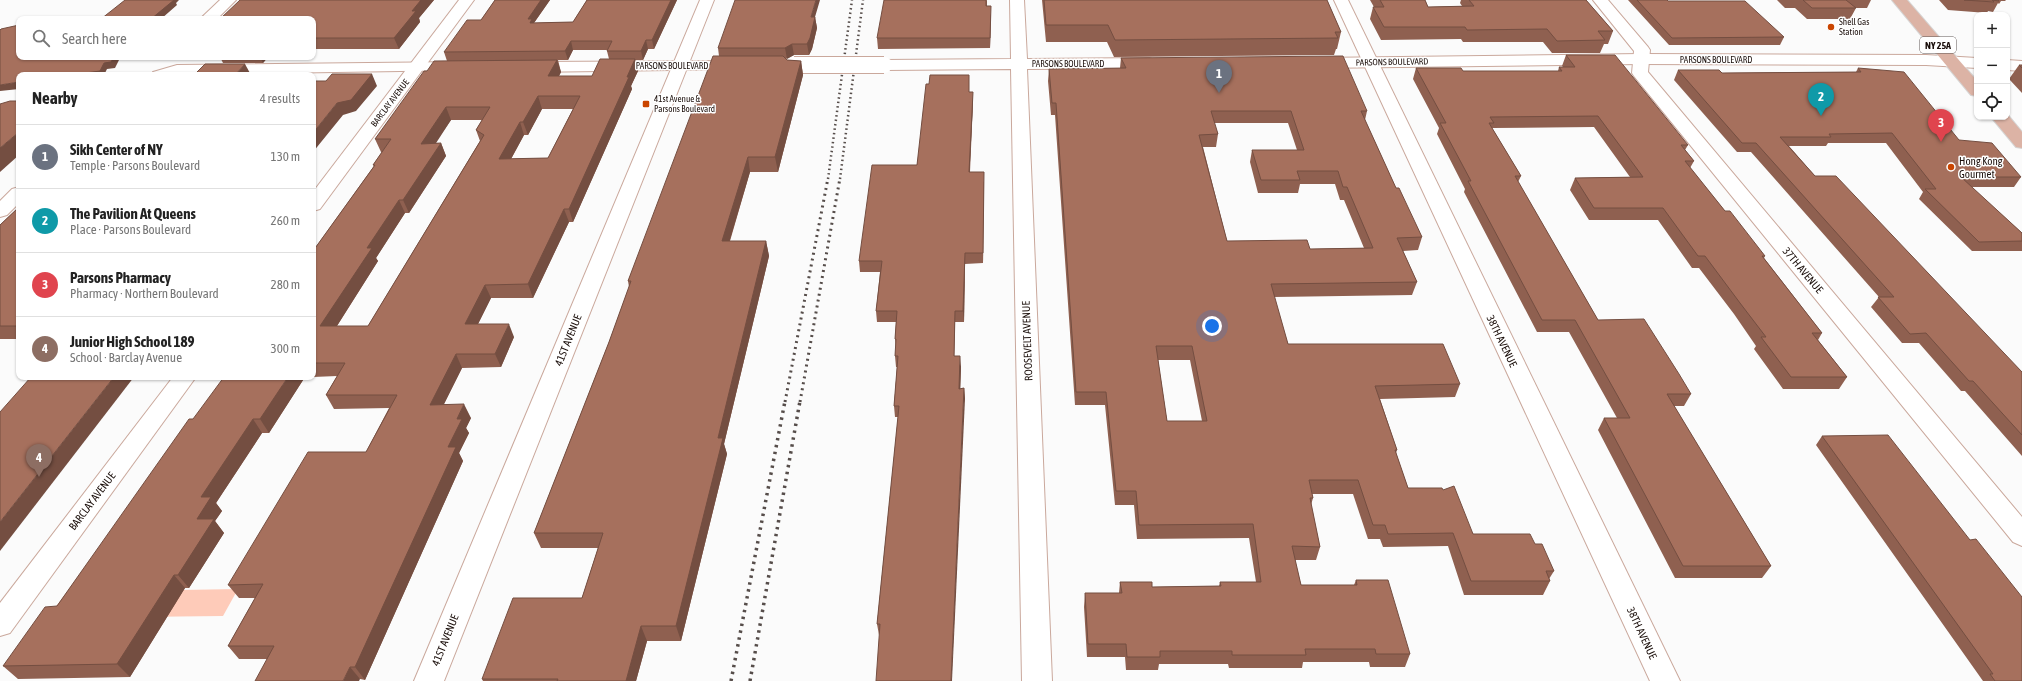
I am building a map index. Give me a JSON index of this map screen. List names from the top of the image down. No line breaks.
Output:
{"streets":{"main road":["NY 25A"],"street":["PARSONS BOULEVARD","BARCLAY AVENUE","37TH AVENUE","41ST AVENUE","ROOSEVELT AVENUE","38TH AVENUE"]},"crossings":[["NY 25A","PARSONS BOULEVARD"],["PARSONS BOULEVARD","37TH AVENUE"],["PARSONS BOULEVARD","41ST AVENUE"],["PARSONS BOULEVARD","ROOSEVELT AVENUE"],["PARSONS BOULEVARD","38TH AVENUE"]],"places":{"other":["Shell Gas Station","Hong Kong Gourmet"],"transit":["41st Avenue & Parsons Boulevard"]},"page":{"map_buttons":["+","−"],"search":"Search here","pins":["1","2","3","4"],"heading":["Nearby","4 results"],"list":[{"mark":"1","name":"Sikh Center of NY","note":"Temple · Parsons Boulevard","value":"130 m"},{"mark":"2","name":"The Pavilion At Queens","note":"Place · Parsons Boulevard","value":"260 m"},{"mark":"3","name":"Parsons Pharmacy","note":"Pharmacy · Northern Boulevard","value":"280 m"},{"mark":"4","name":"Junior High School 189","note":"School · Barclay Avenue","value":"300 m"}]}}
